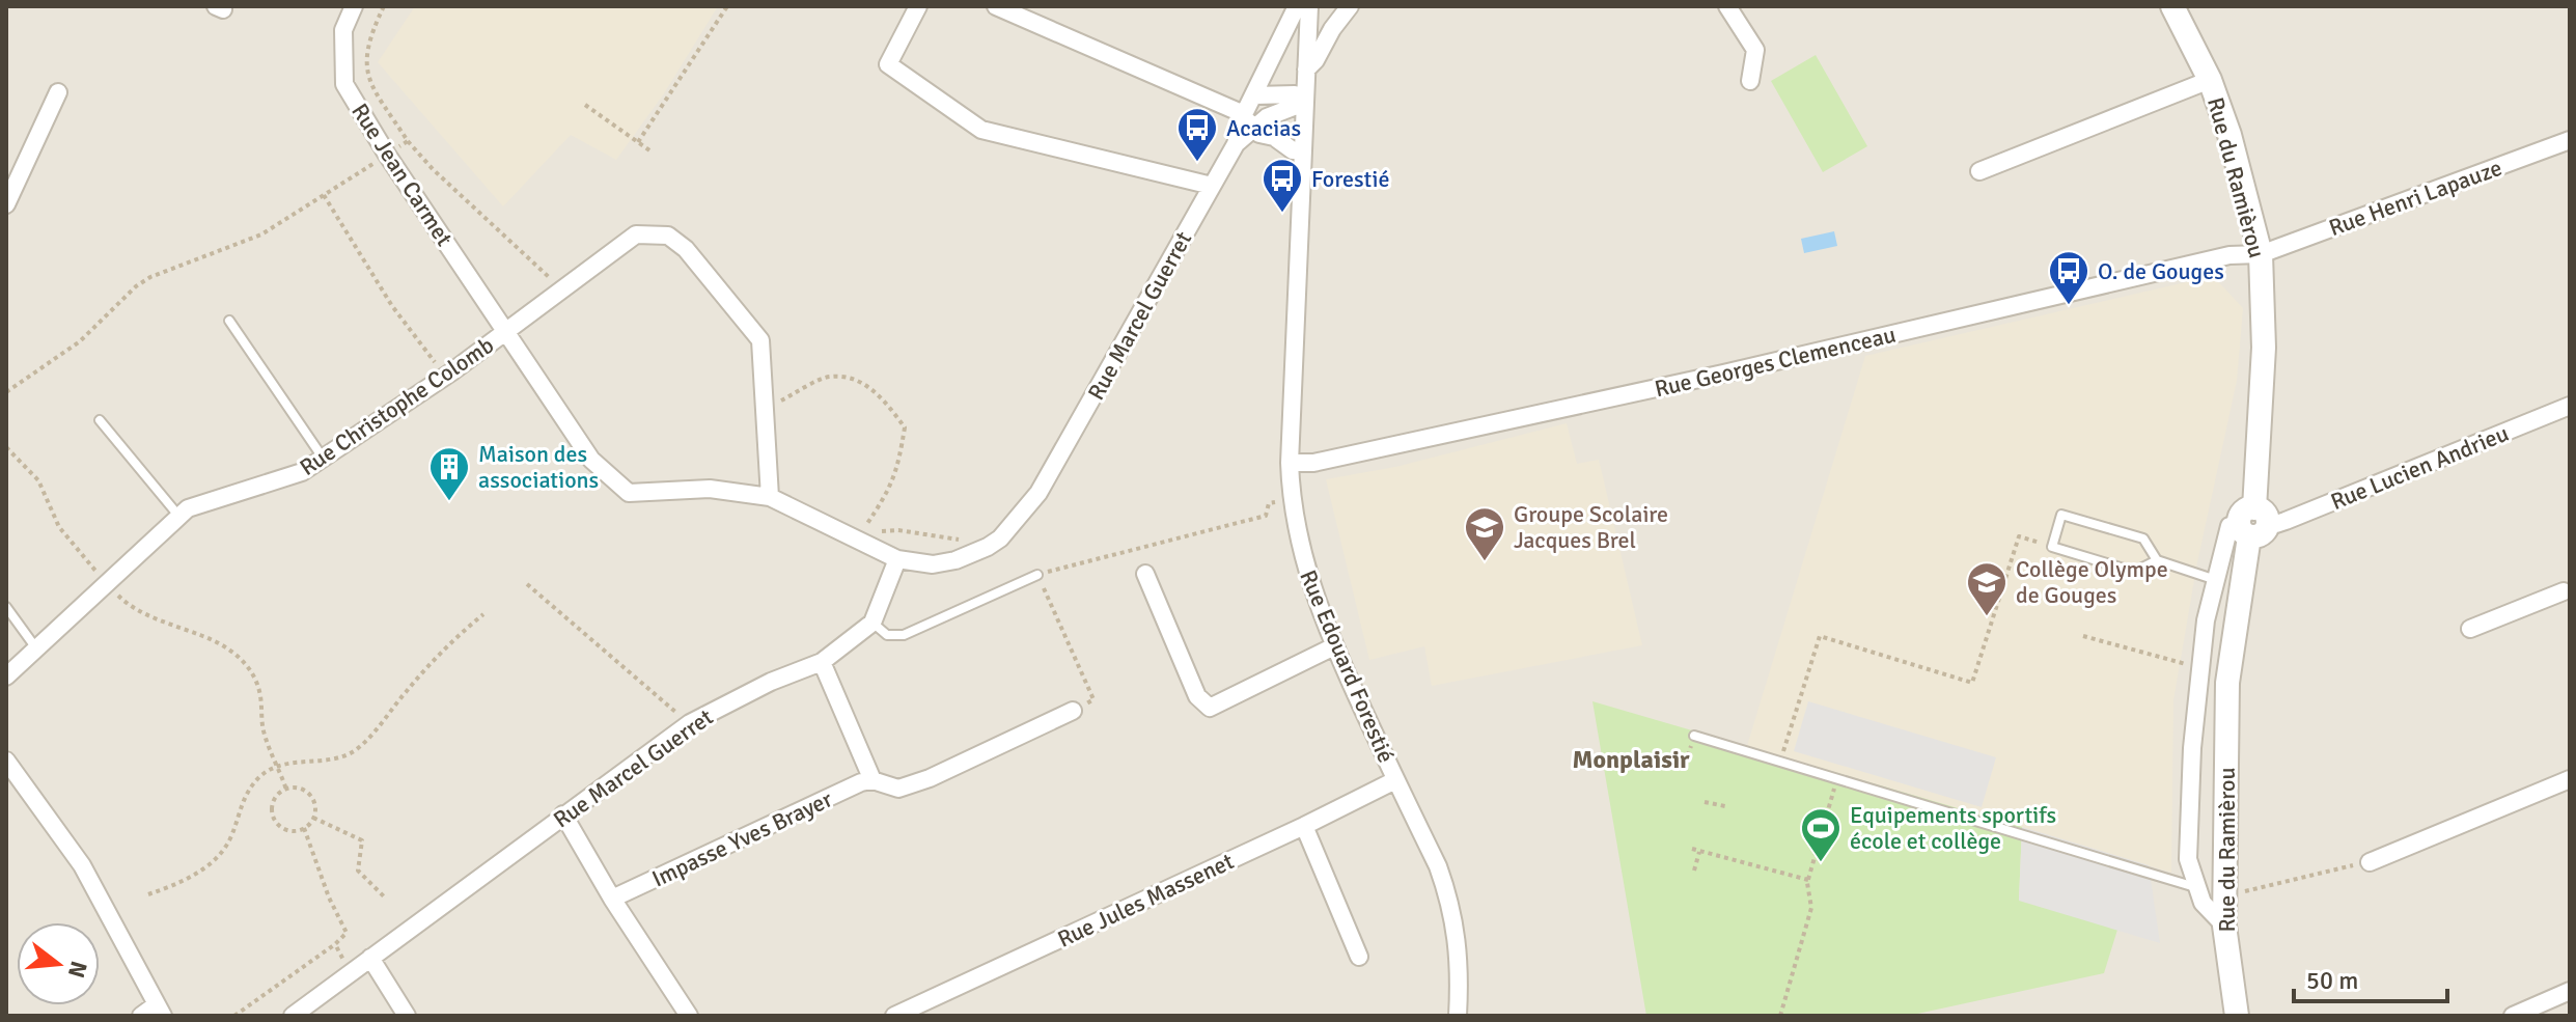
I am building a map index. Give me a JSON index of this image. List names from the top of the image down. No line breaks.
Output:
{"streets":{"street":["Rue Jean Carmet","Rue du Ramièrou","Rue Henri Lapauze","Rue Marcel Guerret","Rue Georges Clemenceau","Rue Christophe Colomb","Rue Lucien Andrieu","Rue Edouard Forestié","Impasse Yves Brayer","Rue Jules Massenet"]},"crossings":[["Rue Jean Carmet","Rue Christophe Colomb"],["Rue du Ramièrou","Rue Henri Lapauze"],["Rue du Ramièrou","Rue Georges Clemenceau"],["Rue du Ramièrou","Rue Lucien Andrieu"],["Rue Henri Lapauze","Rue Georges Clemenceau"],["Rue Georges Clemenceau","Rue Edouard Forestié"],["Rue Edouard Forestié","Rue Jules Massenet"]],"districts":["Monplaisir"],"places":{"bus stop":["Acacias","Forestié","O. de Gouges"],"building":["Maison des associations"],"school or university":["Groupe Scolaire Jacques Brel","Collège Olympe de Gouges"],"sports":["Equipements sportifs école et collège"]},"scale_bar":"50 m","north":"right"}
